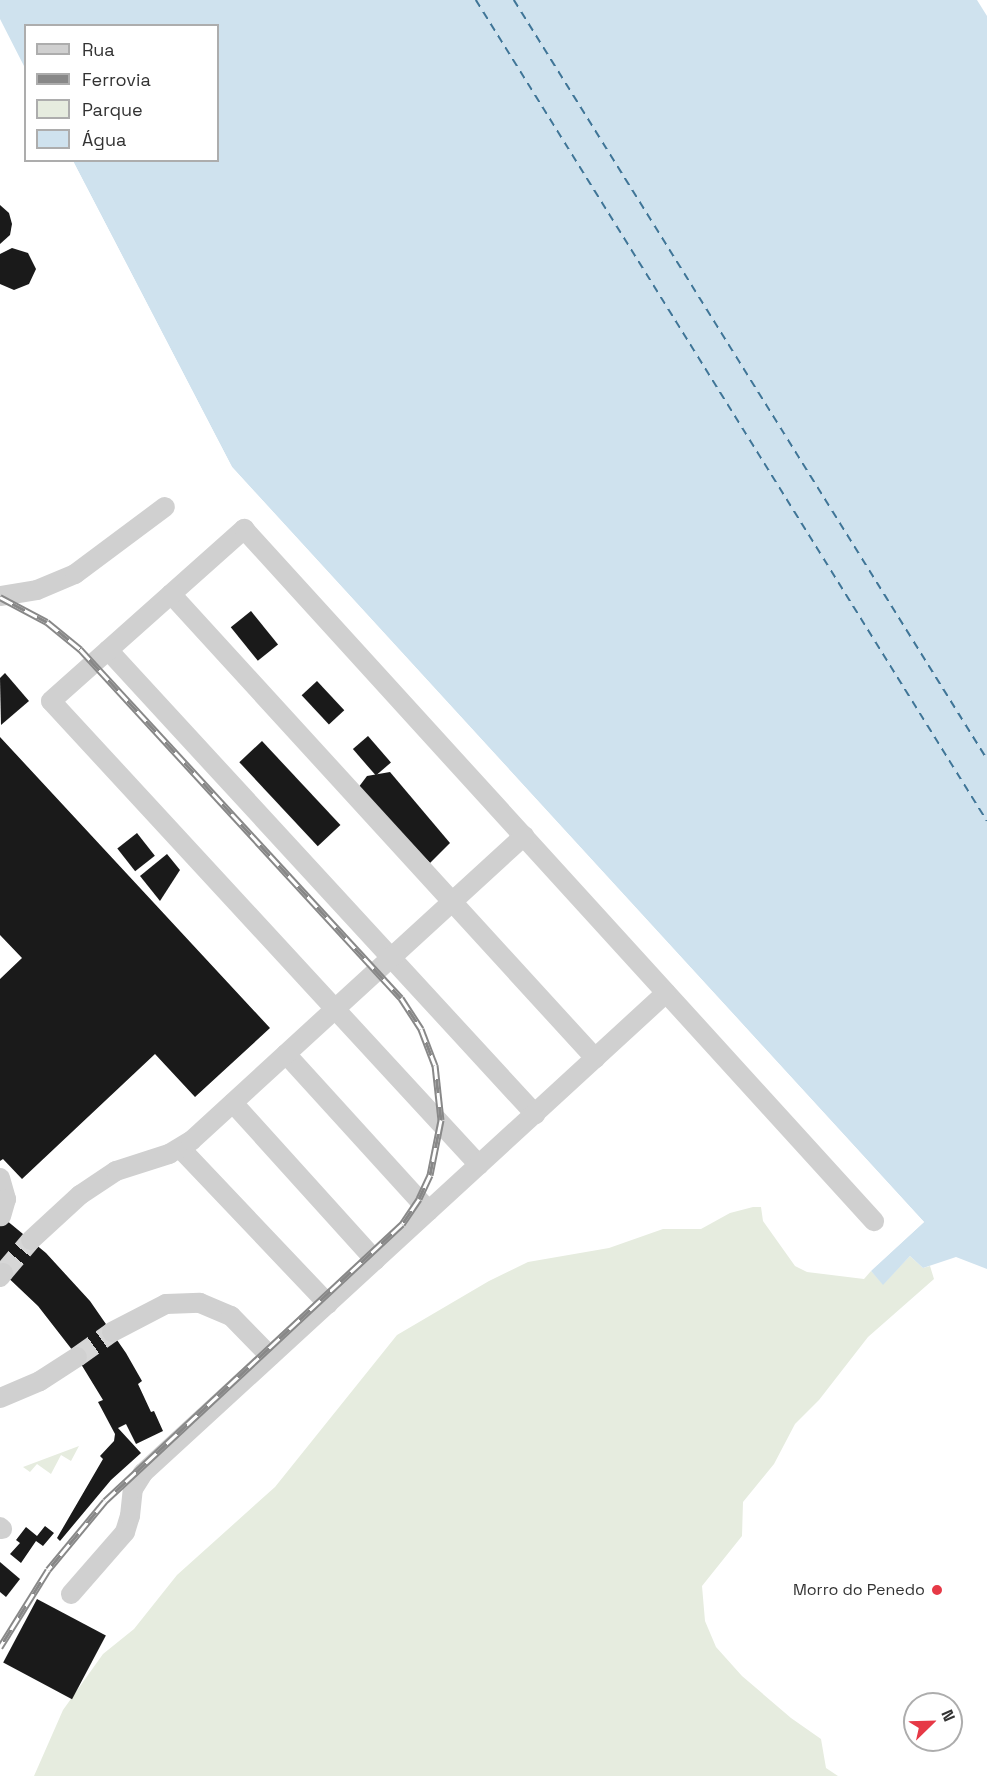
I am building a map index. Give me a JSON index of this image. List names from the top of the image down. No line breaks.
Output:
{"places":["Morro do Penedo"],"legend":["Rua","Ferrovia","Parque","Água"],"north":"top right"}
